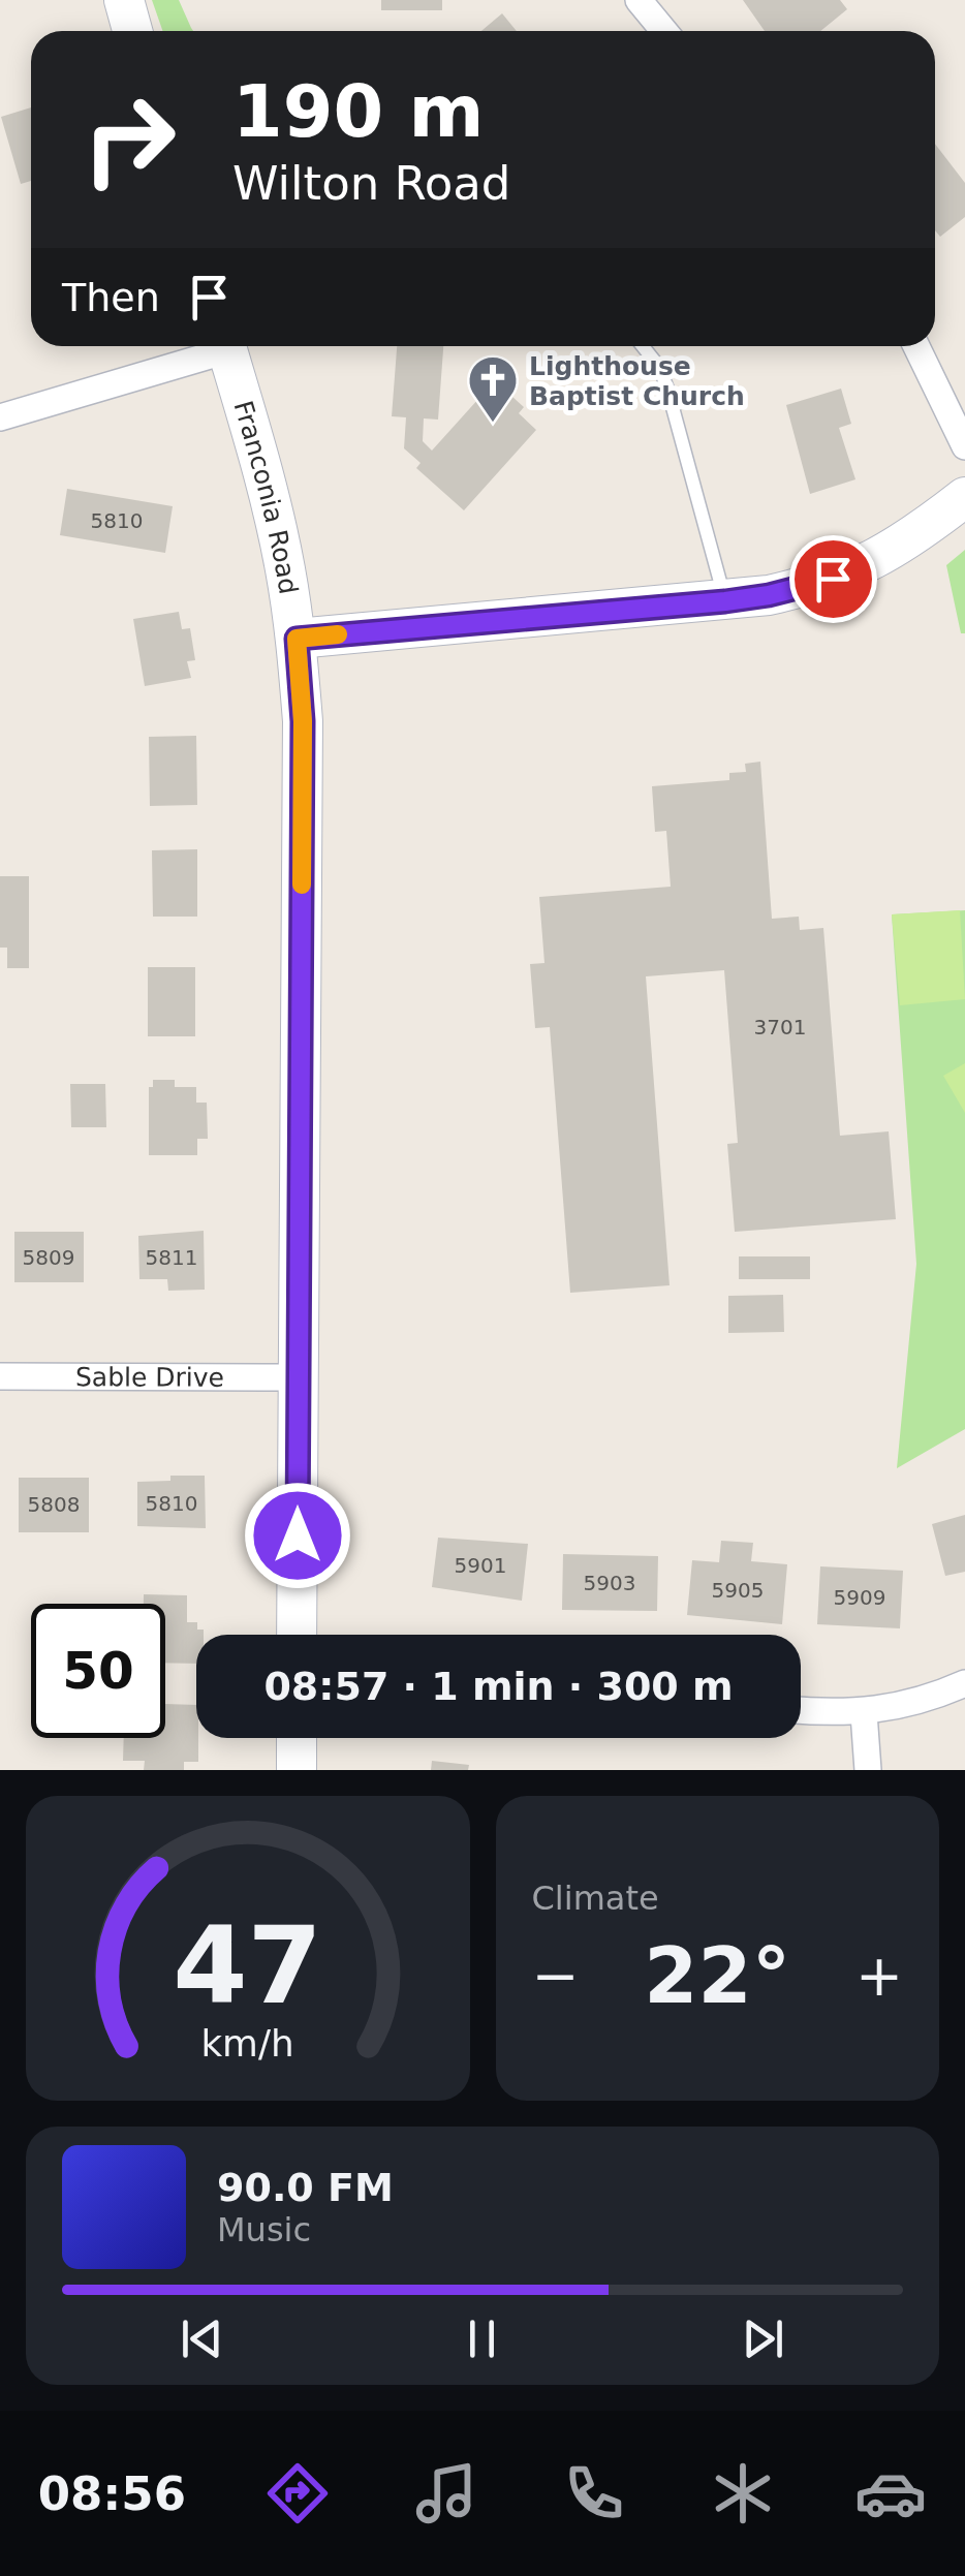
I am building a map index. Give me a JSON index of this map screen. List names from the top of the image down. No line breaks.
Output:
{"streets":{"main road":["Franconia Road"],"street":["Sable Drive"]},"crossings":[["Franconia Road","Sable Drive"]],"places":{"church":["Lighthouse Baptist Church"]},"house_numbers":["5810","3701","5809","5811","5810","5808","5901","5903","5905","5909"],"page":{"turn":["190 m","Wilton Road"],"then":"Then","limit":"50","trip":"08:57 · 1 min · 300 m","tile":"Climate","heat":["−","22°","+"],"song":["90.0 FM","Music"],"tabs":"08:56","gauge":["47","km/h"]}}
